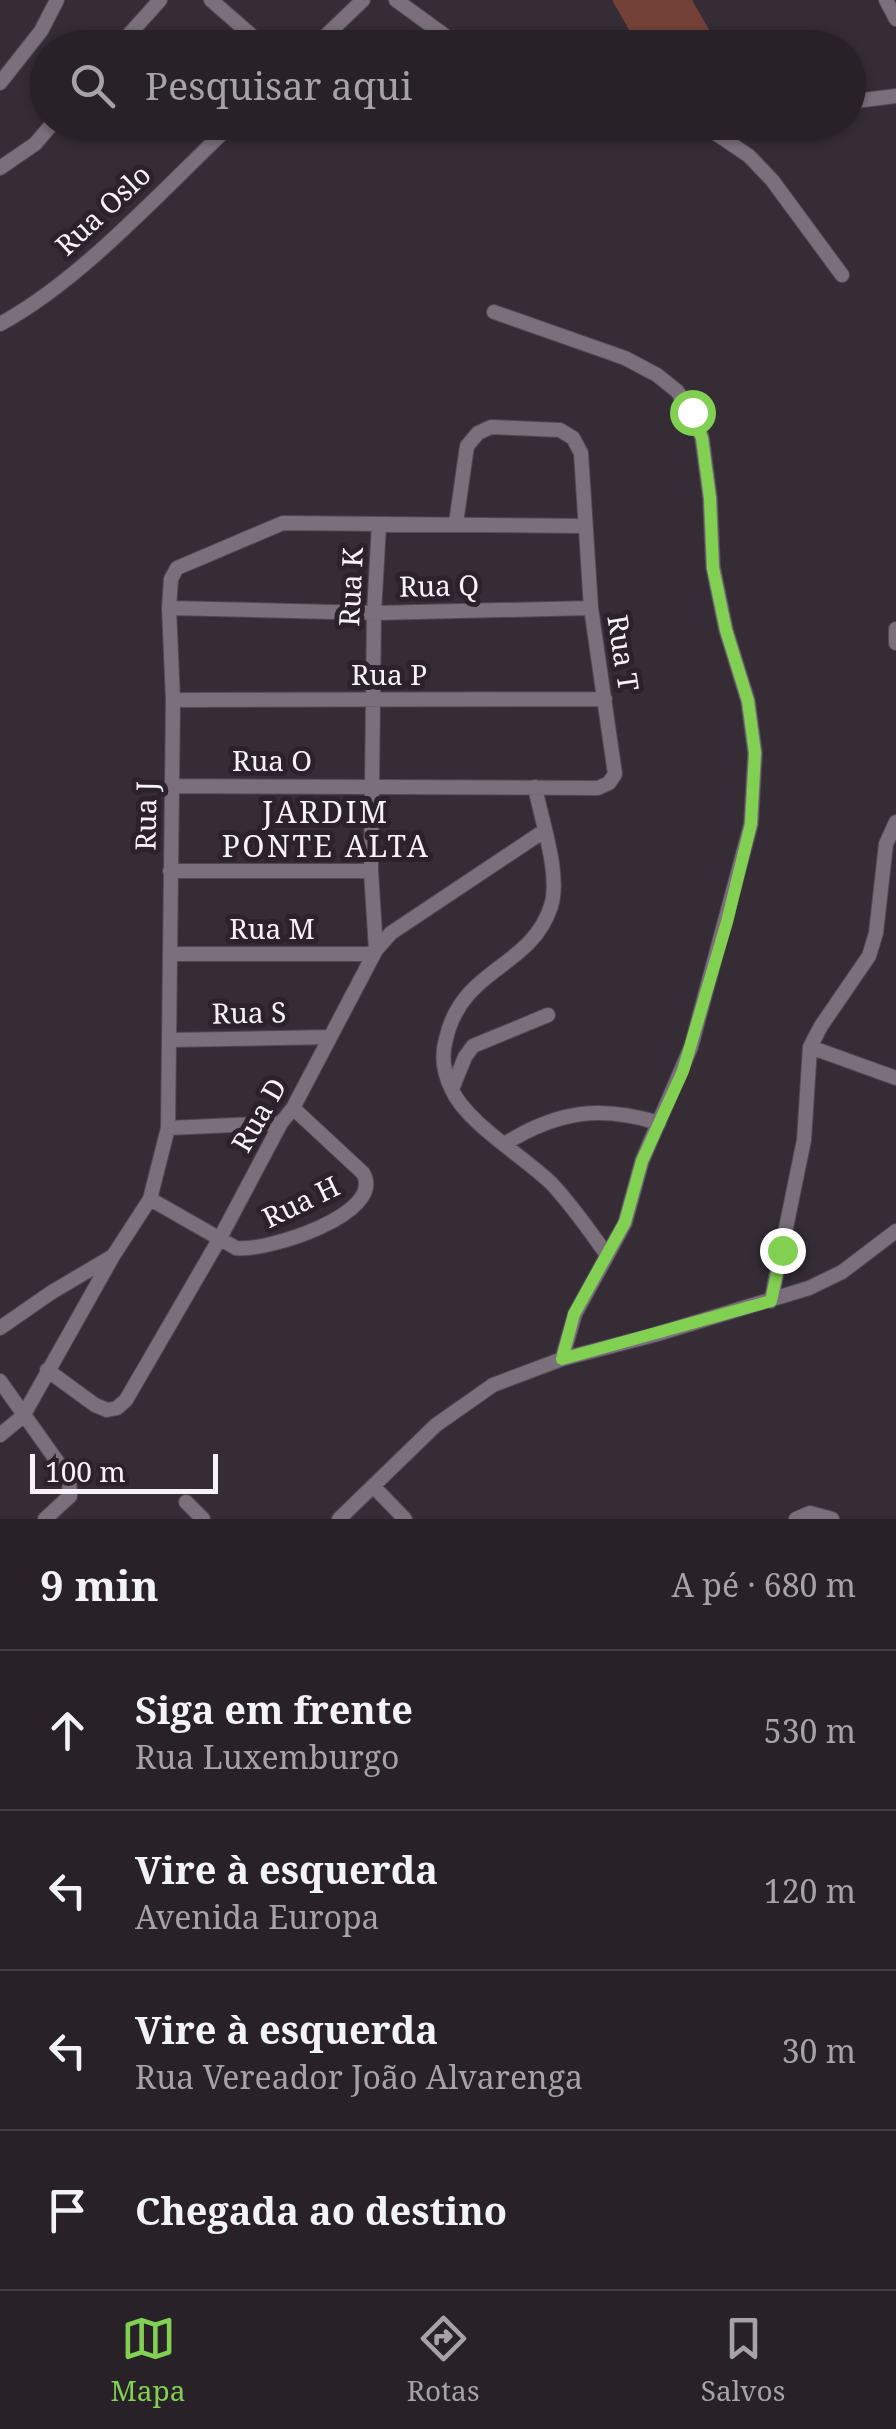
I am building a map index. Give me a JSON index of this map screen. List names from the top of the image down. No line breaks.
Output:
{"streets":{"street":["Rua Oslo","Rua Q","Rua K","Rua T","Rua P","Rua O","Rua J","Rua M","Rua S","Rua D","Rua H"]},"crossings":[["Rua Q","Rua K"],["Rua Q","Rua T"],["Rua Q","Rua J"],["Rua K","Rua T"],["Rua K","Rua P"],["Rua K","Rua O"],["Rua K","Rua J"],["Rua K","Rua M"],["Rua K","Rua D"],["Rua T","Rua P"],["Rua T","Rua O"],["Rua T","Rua J"],["Rua P","Rua J"],["Rua O","Rua J"],["Rua J","Rua M"],["Rua J","Rua S"],["Rua J","Rua D"],["Rua J","Rua H"],["Rua M","Rua D"],["Rua S","Rua D"],["Rua D","Rua H"]],"districts":["JARDIM PONTE ALTA"],"scale_bar":"100 m","page":{"search":"Pesquisar aqui","scale":"100 m","heading":["9 min","A pé · 680 m"],"list":[["Siga em frente","Rua Luxemburgo","530 m"],["Vire à esquerda","Avenida Europa","120 m"],["Vire à esquerda","Rua Vereador João Alvarenga","30 m"],"Chegada ao destino"],"nav":["Mapa","Rotas","Salvos"]}}
